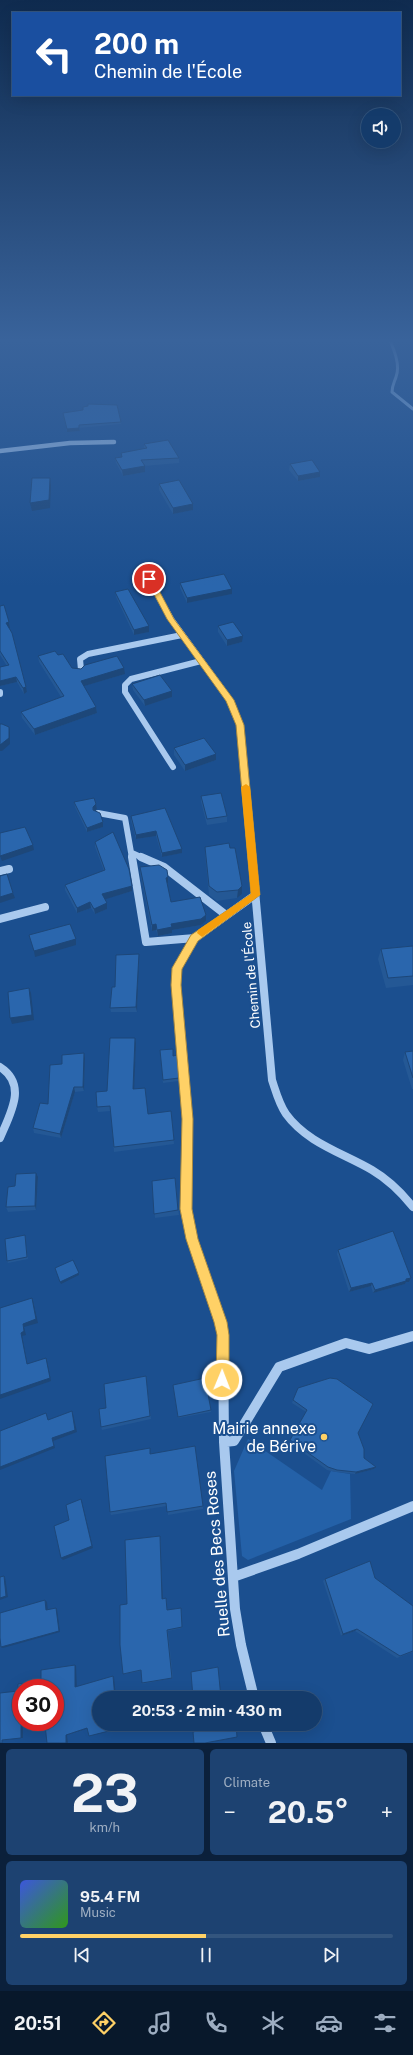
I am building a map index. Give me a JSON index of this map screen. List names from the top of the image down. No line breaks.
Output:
{"streets":{"street":["Chemin de l'École","Ruelle des Becs Roses"]},"crossings":[["Chemin de l'École","Ruelle des Becs Roses"]],"places":["Mairie annexe de Bérive"],"page":{"turn":["200 m","Chemin de l'École"],"limit":"30","trip":"20:53 · 2 min · 430 m","tile":[["23","km/h"],"Climate"],"heat":["−","20.5°","+"],"song":["95.4 FM","Music"],"tabs":"20:51"}}
